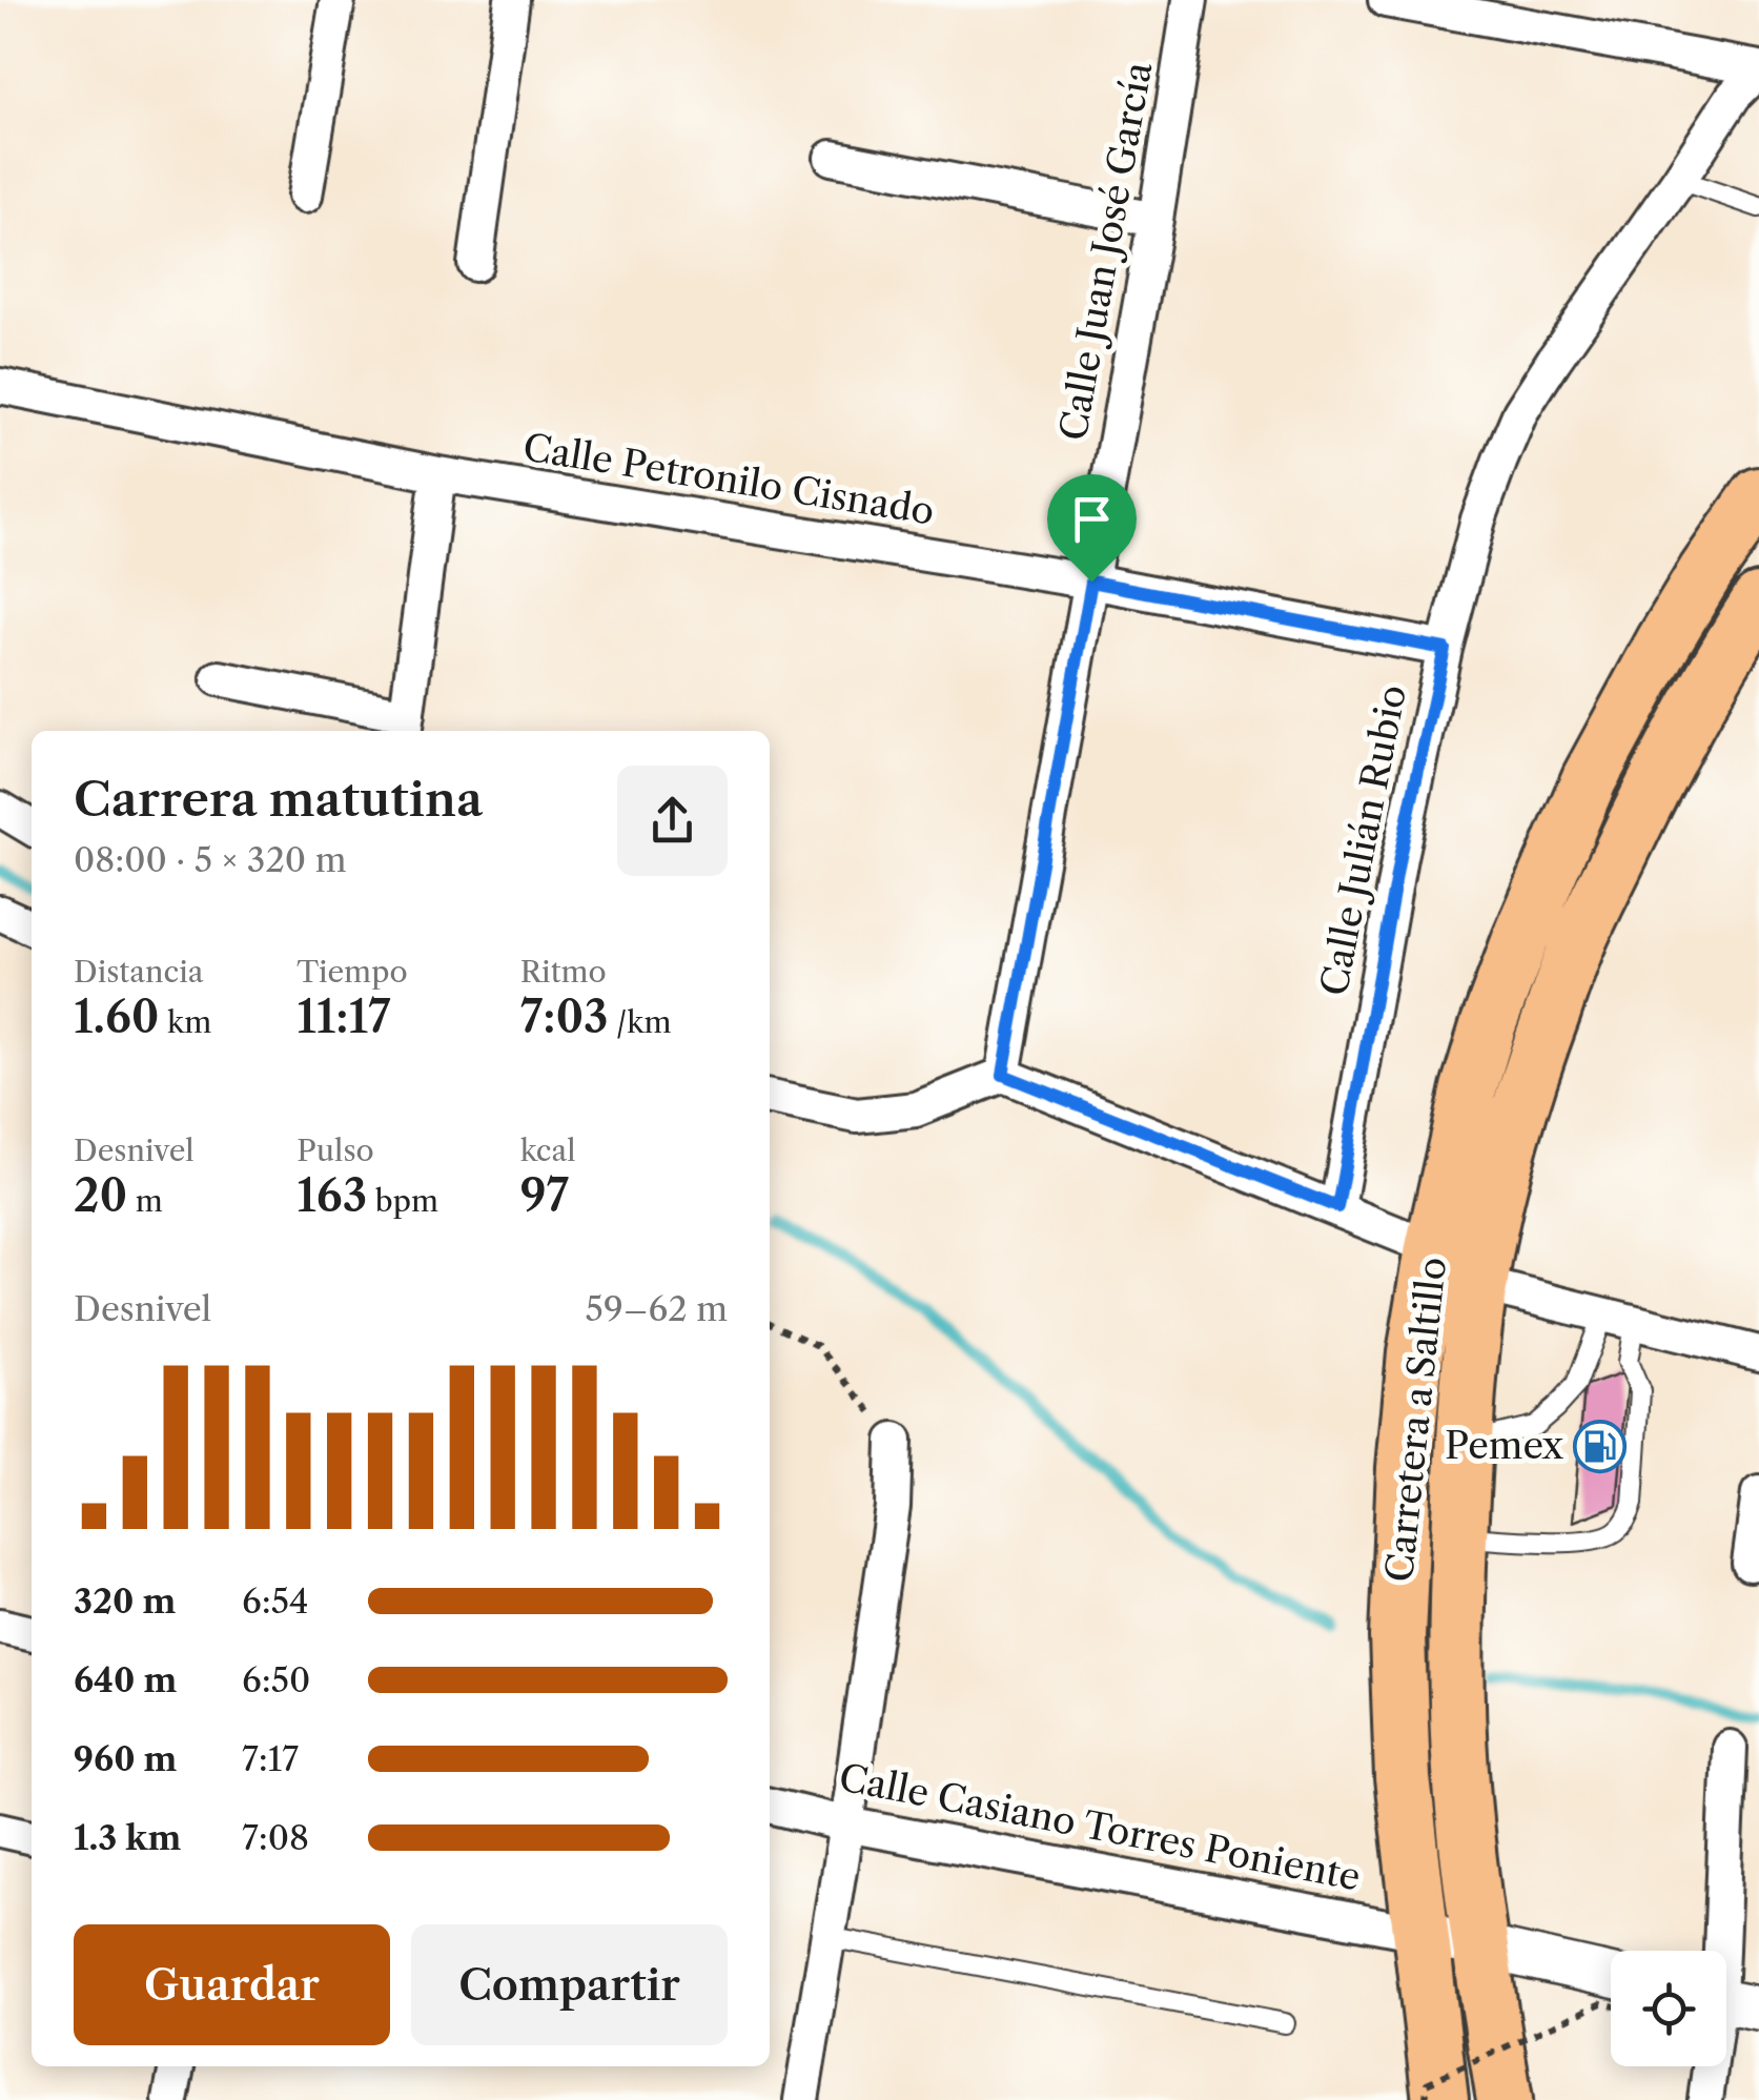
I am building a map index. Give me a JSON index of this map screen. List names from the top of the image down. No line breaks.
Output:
{"streets":{"main road":["Carretera a Saltillo"],"street":["Calle Juan José García","Calle Petronilo Cisnado","Calle Julián Rubio","Calle Casiano Torres Poniente"]},"crossings":[["Calle Juan José García","Calle Petronilo Cisnado"],["Calle Petronilo Cisnado","Calle Julián Rubio"],["Carretera a Saltillo","Calle Casiano Torres Poniente"]],"places":{"fuel station":["Pemex"]},"page":{"heading":["Carrera matutina","08:00 · 5 × 320 m"],"stats":[["Distancia","1.60 km"],["Tiempo","11:17"],["Ritmo","7:03 /km"],["Desnivel","20 m"],["Pulso","163 bpm"],["kcal","97"]],"chart":["Desnivel","59–62 m"],"list":[{"name":"320 m","note":"6:54"},{"name":"640 m","note":"6:50"},{"name":"960 m","note":"7:17"},{"name":"1.3 km","note":"7:08"}],"buttons":["Guardar","Compartir"]}}
